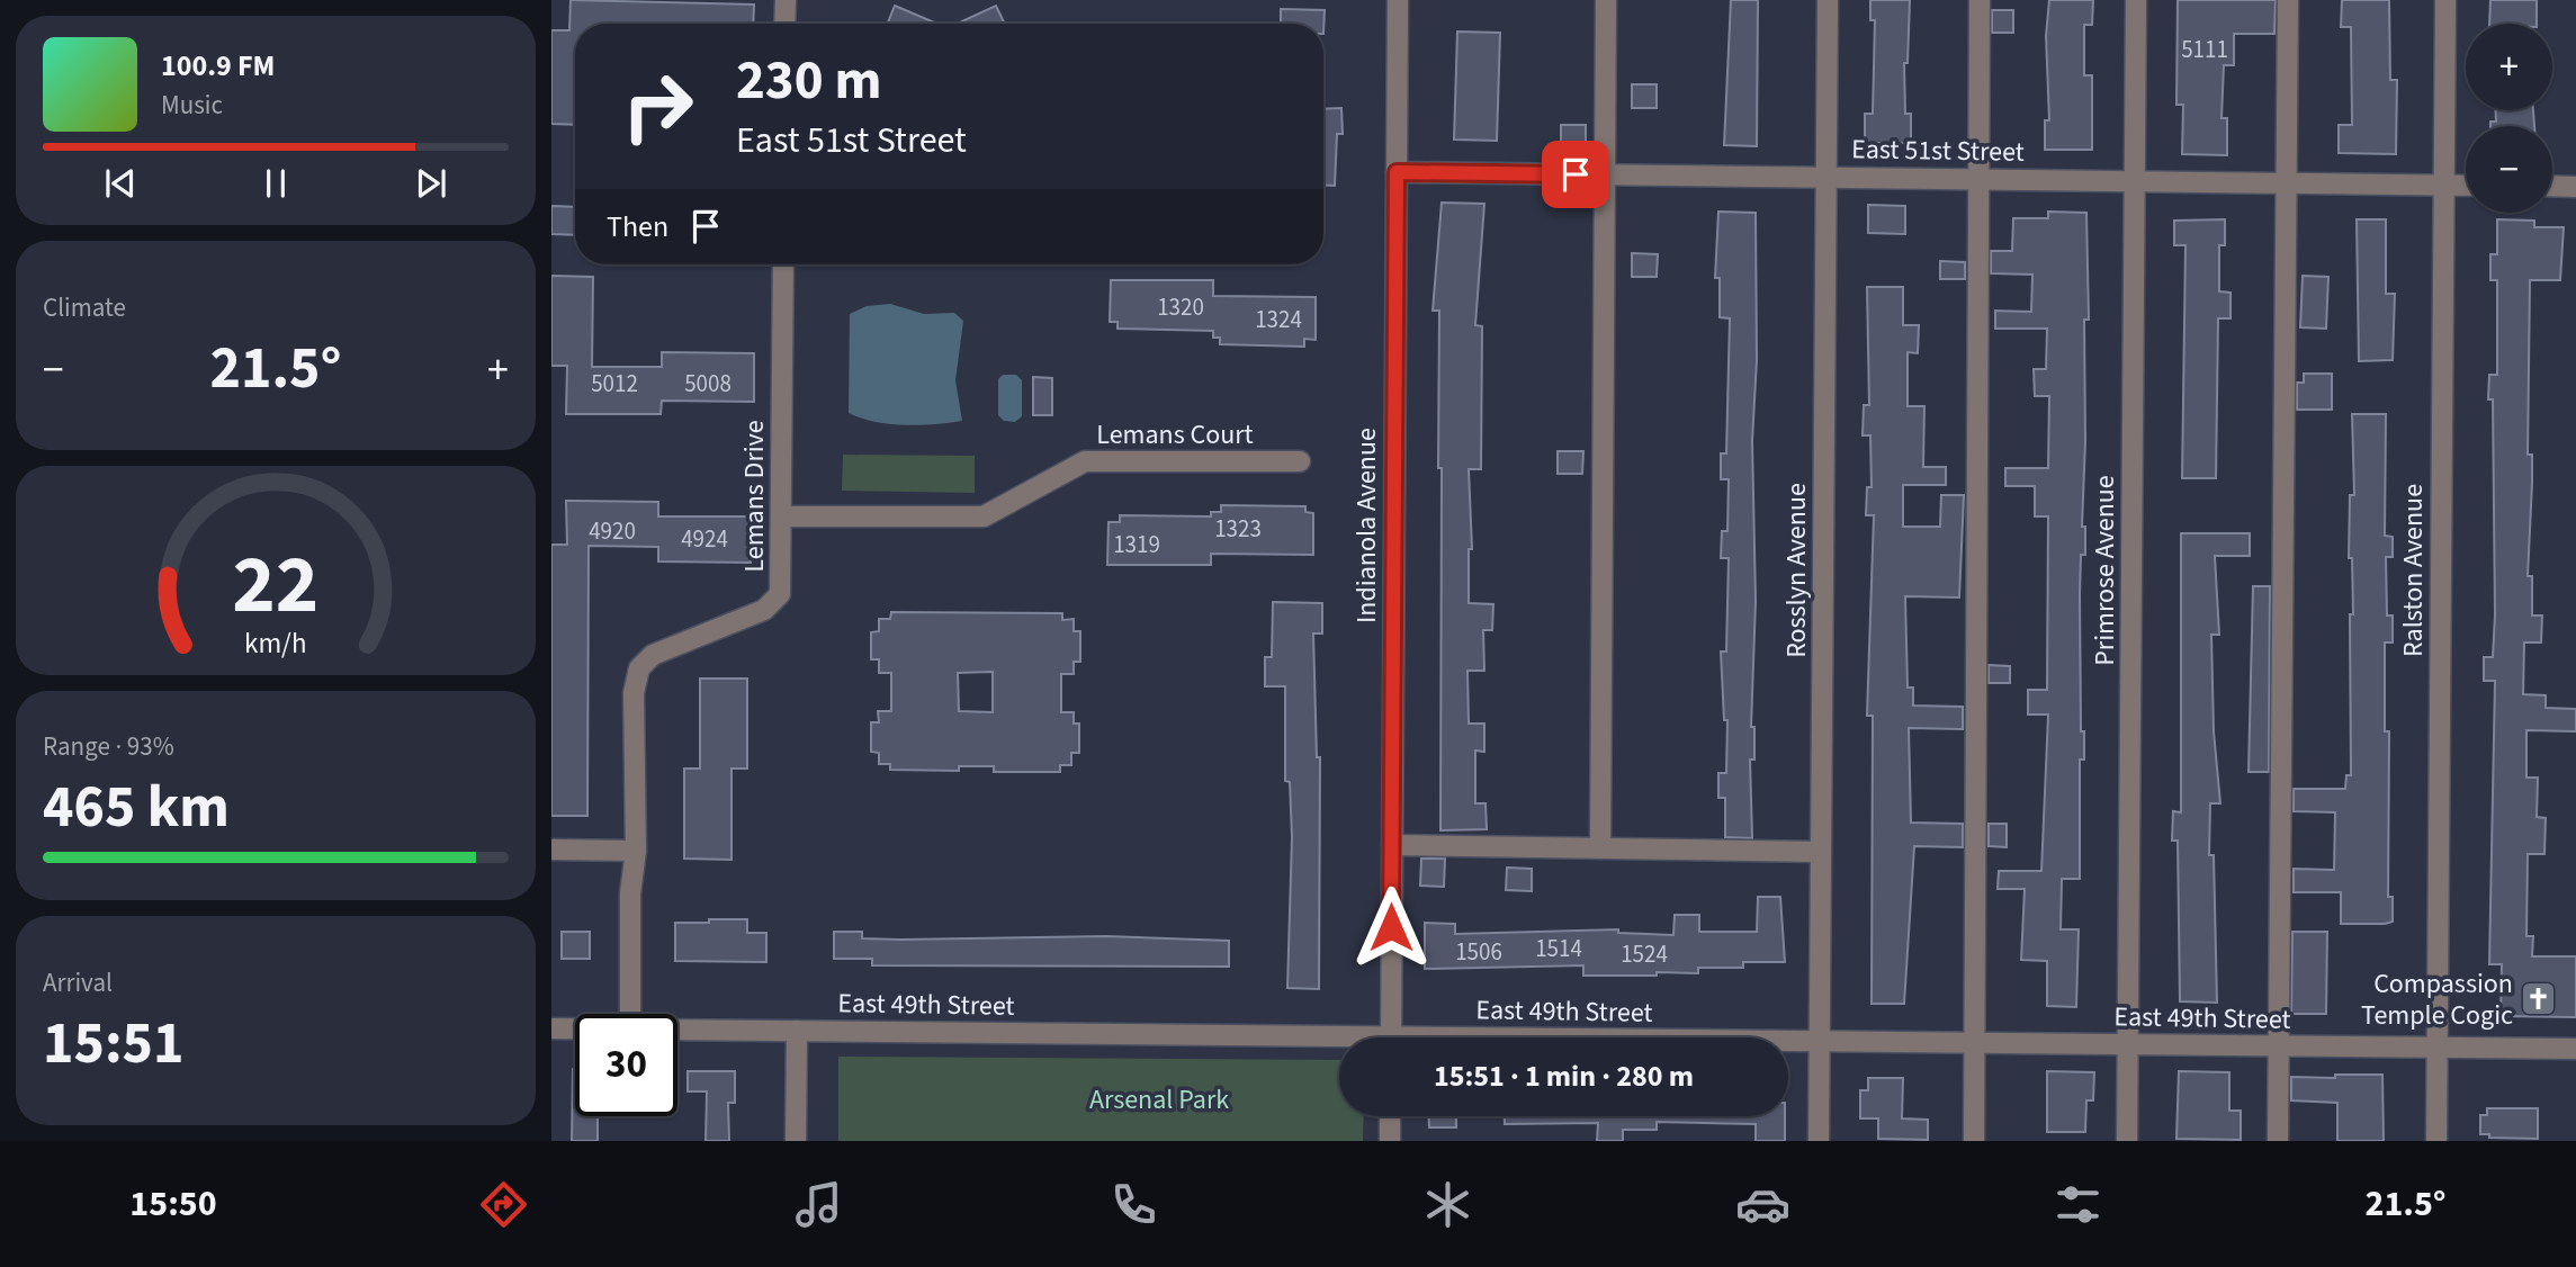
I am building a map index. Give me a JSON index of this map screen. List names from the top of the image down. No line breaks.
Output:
{"streets":{"street":["East 51st Street","Lemans Court","Lemans Drive","Indianola Avenue","Rosslyn Avenue","Primrose Avenue","Ralston Avenue","East 49th Street"]},"crossings":[["East 51st Street","Indianola Avenue"],["East 51st Street","Rosslyn Avenue"],["East 51st Street","Primrose Avenue"],["East 51st Street","Ralston Avenue"],["Lemans Court","Lemans Drive"],["Rosslyn Avenue","East 49th Street"],["Primrose Avenue","East 49th Street"],["Ralston Avenue","East 49th Street"]],"parks":["Arsenal Park"],"places":{"church":["Compassion Temple Cogic"]},"house_numbers":["5111","1320","1324","5012","5008","1323","4920","4924","1319","1514","1506","1524"],"page":{"map_buttons":["+","−"],"turn":["230 m","East 51st Street"],"song":["100.9 FM","Music"],"then":"Then","tile":["Climate",["Range · 93%","465 km"],["Arrival","15:51"]],"heat":["−","21.5°","+"],"limit":"30","trip":"15:51 · 1 min · 280 m","tabs":["15:50","21.5°"],"gauge":["22","km/h"]}}
